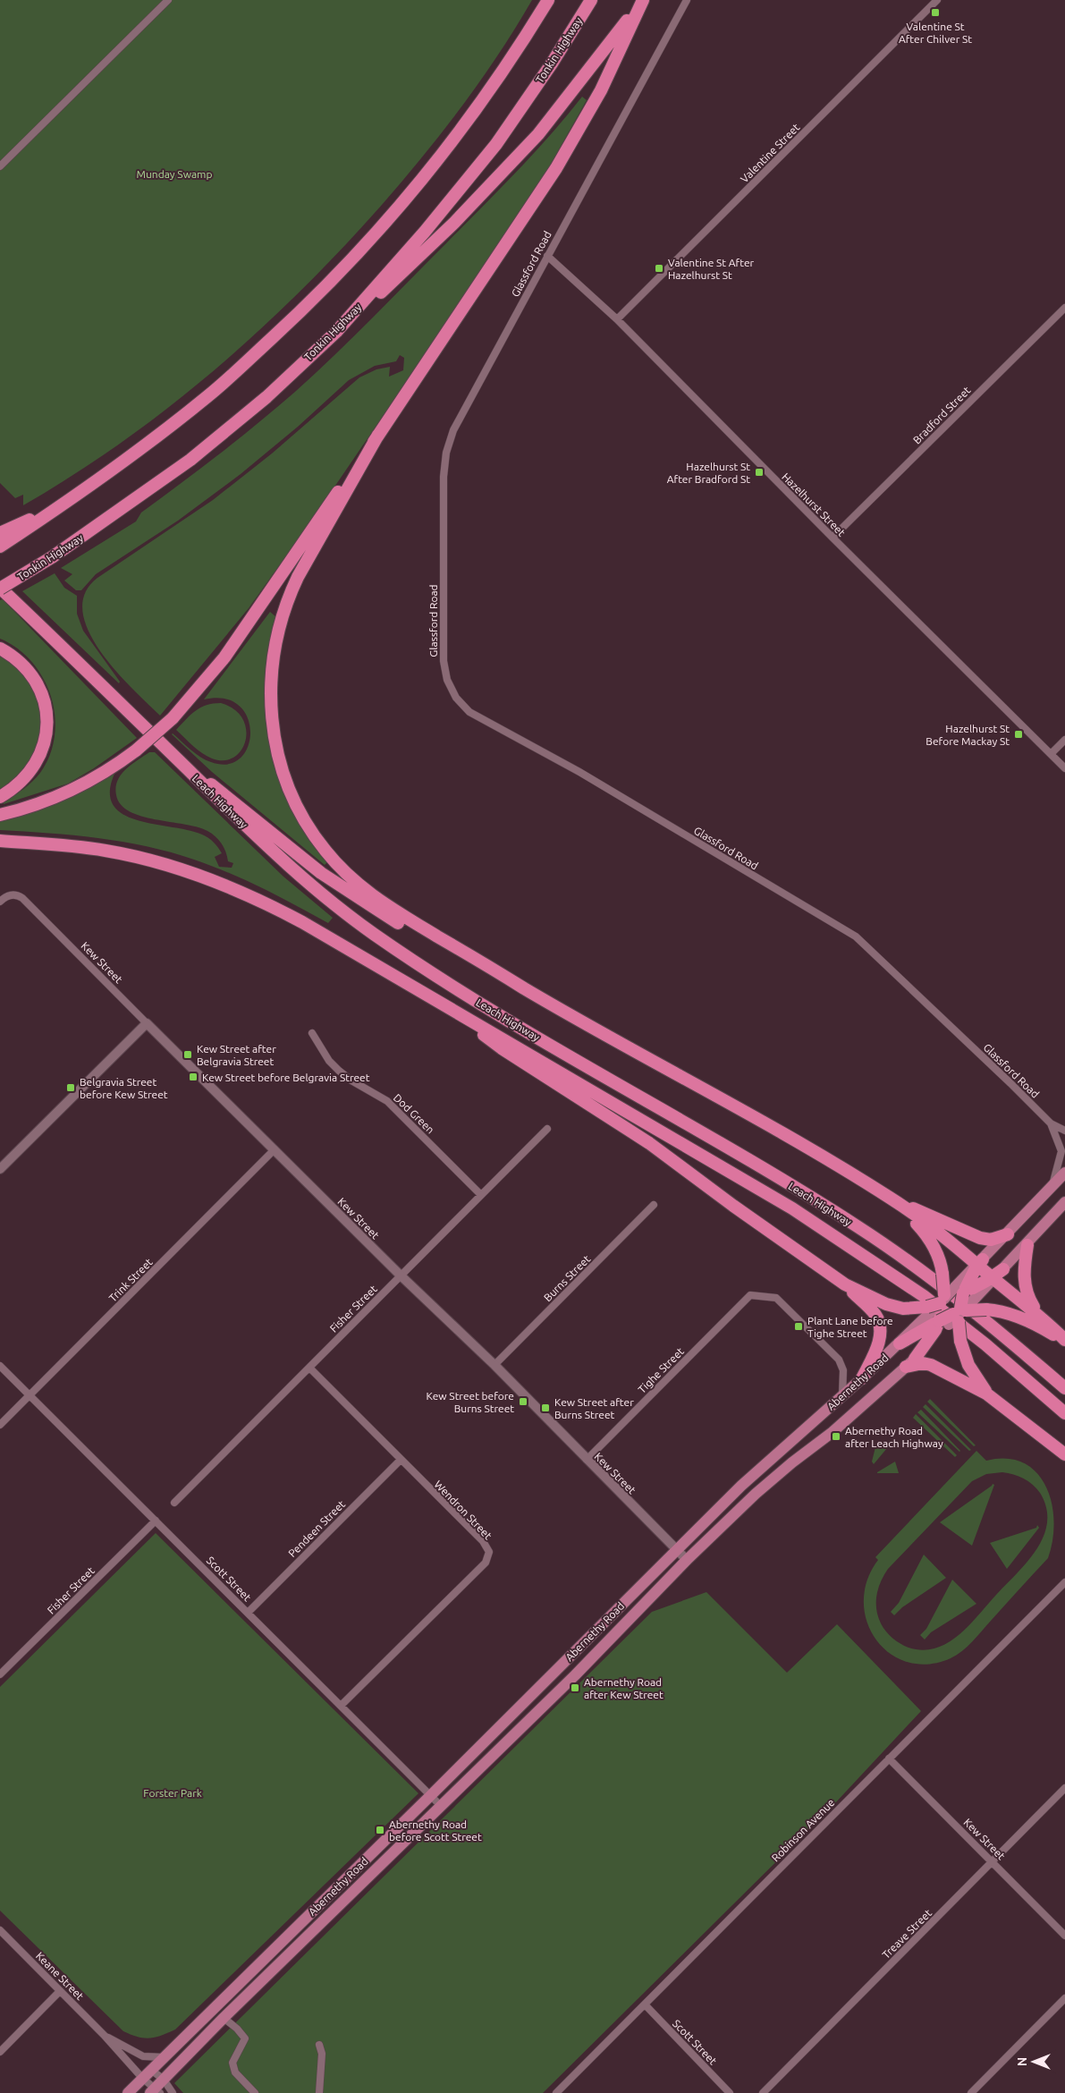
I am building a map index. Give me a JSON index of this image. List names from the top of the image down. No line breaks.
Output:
{"streets":{"highway":["Tonkin Highway","Leach Highway"],"main road":["Abernethy Road"],"street":["Valentine Street","Glassford Road","Bradford Street","Hazelhurst Street","Kew Street","Dod Green","Burns Street","Trink Street","Fisher Street","Tighe Street","Wendron Street","Pendeen Street","Scott Street","Robinson Avenue","Treave Street","Keane Street"]},"crossings":[["Tonkin Highway","Leach Highway"],["Valentine Street","Hazelhurst Street"],["Glassford Road","Hazelhurst Street"],["Bradford Street","Hazelhurst Street"],["Kew Street","Burns Street"],["Kew Street","Trink Street"],["Kew Street","Fisher Street"],["Kew Street","Tighe Street"],["Kew Street","Abernethy Road"],["Kew Street","Robinson Avenue"],["Kew Street","Treave Street"],["Dod Green","Fisher Street"],["Trink Street","Scott Street"],["Fisher Street","Wendron Street"],["Fisher Street","Scott Street"],["Tighe Street","Abernethy Road"],["Abernethy Road","Scott Street"],["Abernethy Road","Keane Street"],["Wendron Street","Pendeen Street"],["Wendron Street","Scott Street"],["Pendeen Street","Scott Street"],["Scott Street","Robinson Avenue"]],"parks":["Munday Swamp","Forster Park"],"places":{"transit":["Valentine St After Chilver St","Valentine St After Hazelhurst St","Hazelhurst St After Bradford St","Hazelhurst St Before Mackay St","Kew Street after Belgravia Street","Kew Street before Belgravia Street","Belgravia Street before Kew Street","Plant Lane before Tighe Street","Kew Street before Burns Street","Kew Street after Burns Street","Abernethy Road after Leach Highway","Abernethy Road after Kew Street","Abernethy Road before Scott Street"]},"north":"left"}
